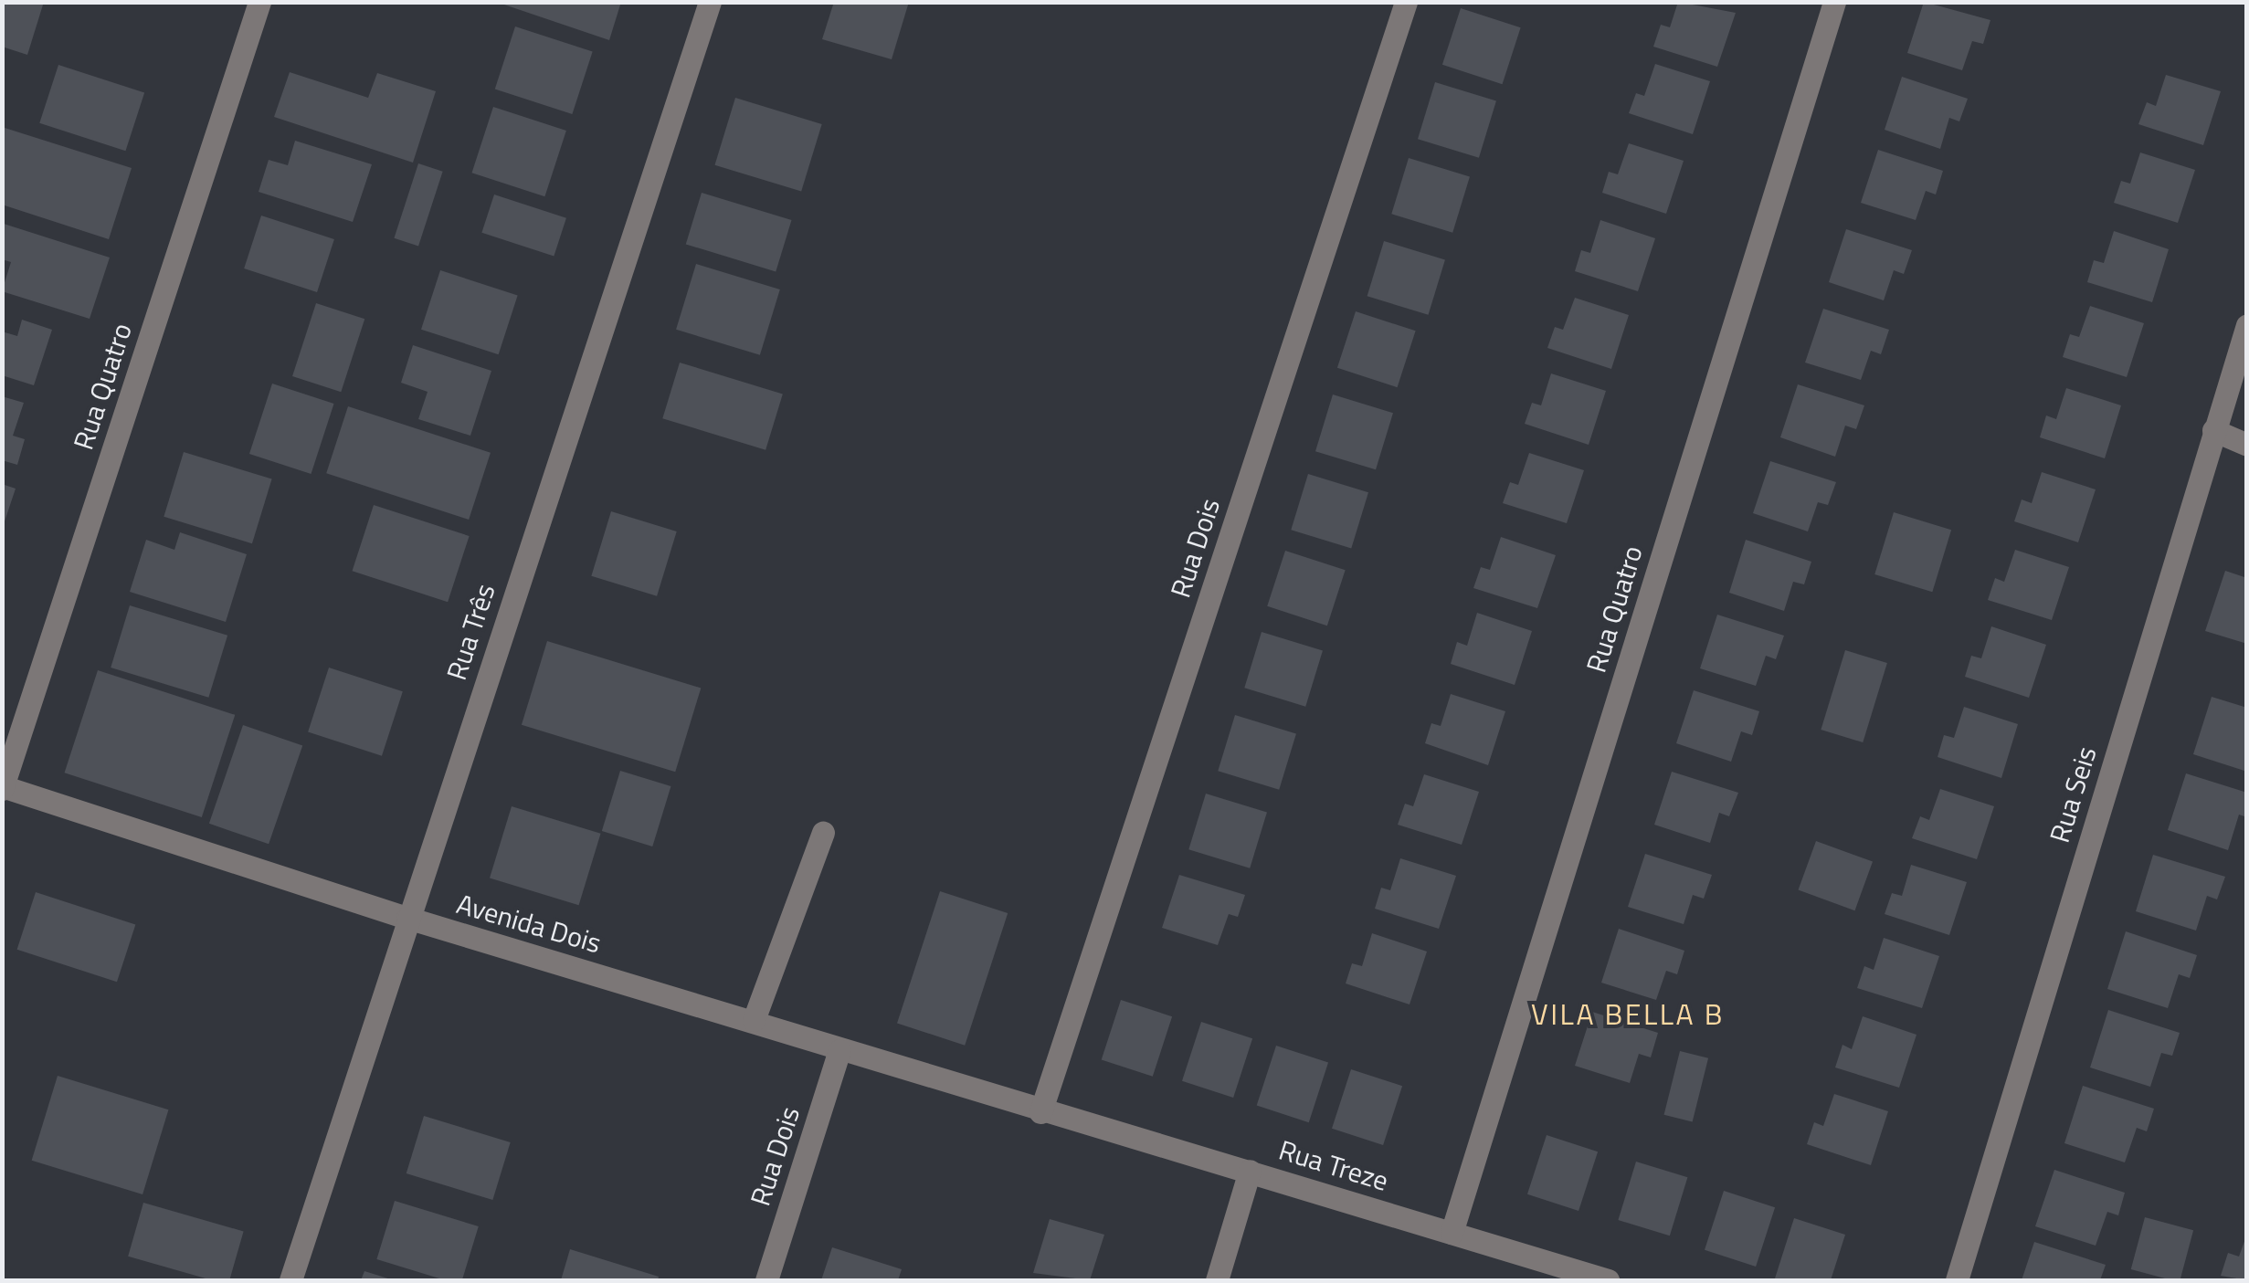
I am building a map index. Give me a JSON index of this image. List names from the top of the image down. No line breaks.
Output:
{"streets":{"street":["Rua Quatro","Rua Dois","Rua Três","Rua Seis","Avenida Dois","Rua Treze"]},"crossings":[["Rua Quatro","Avenida Dois"],["Rua Quatro","Rua Treze"],["Rua Dois","Avenida Dois"],["Rua Dois","Rua Treze"],["Rua Três","Avenida Dois"],["Avenida Dois","Rua Treze"]],"districts":["VILA BELLA B"]}
